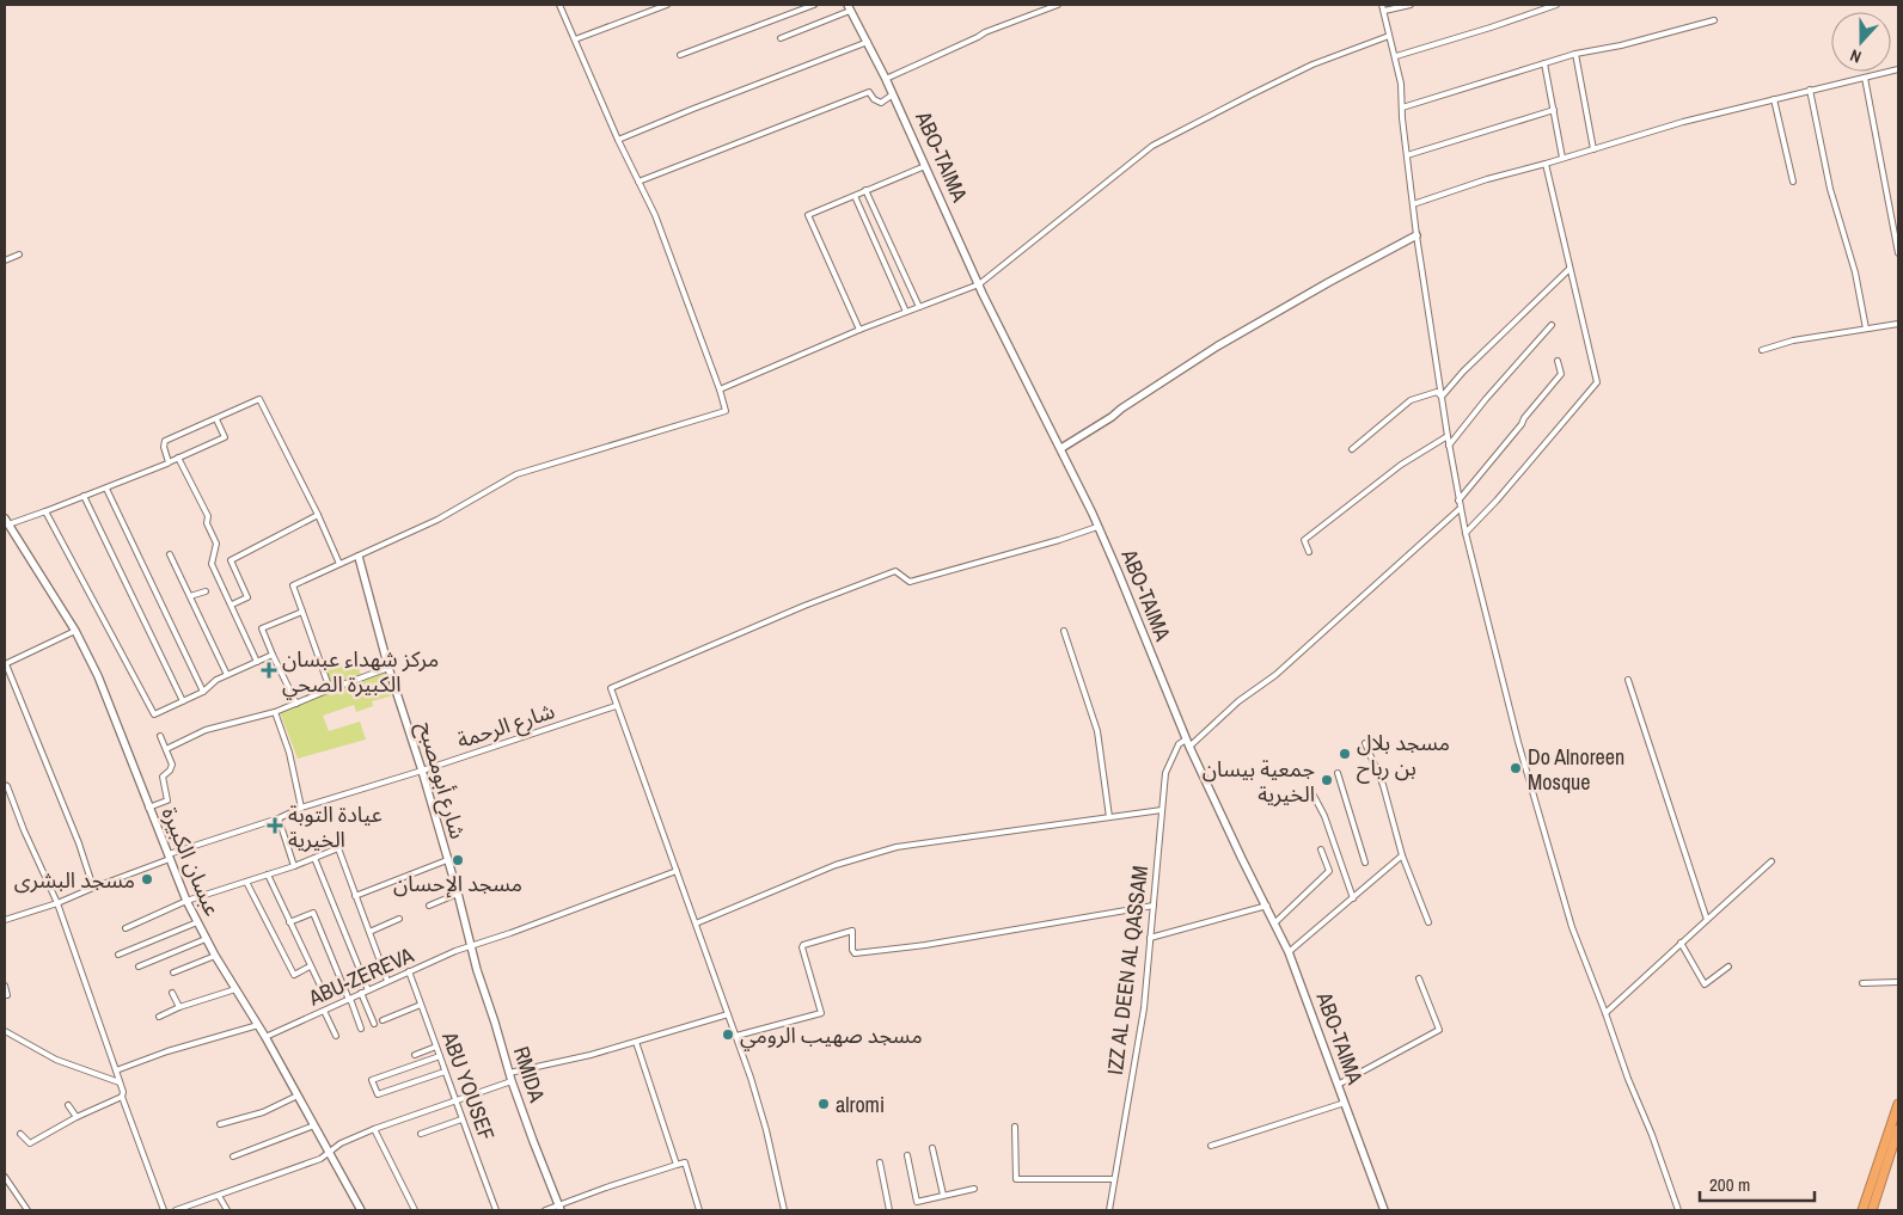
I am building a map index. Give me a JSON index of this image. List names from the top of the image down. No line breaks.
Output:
{"streets":{"street":["ABO-TAIMA","شارع الرحمة","شارع أبومصبح","عبسان الكبيرة","IZZ AL DEEN AL QASSAM","ABU-ZEREVA","RMIDA","ABU YOUSEF"]},"crossings":[["ABO-TAIMA","IZZ AL DEEN AL QASSAM"],["شارع الرحمة","شارع أبومصبح"],["شارع الرحمة","عبسان الكبيرة"],["شارع أبومصبح","ABU-ZEREVA"],["شارع أبومصبح","RMIDA"],["عبسان الكبيرة","ABU-ZEREVA"],["ABU-ZEREVA","RMIDA"],["ABU-ZEREVA","ABU YOUSEF"]],"places":{"health":["مركز شهداء عبسان الكبيرة الصحي","عيادة التوبة الخيرية"],"other":["مسجد بلال بن رباح","Do Alnoreen Mosque","جمعية بيسان الخيرية","مسجد الإحسان","مسجد البشرى","مسجد صهيب الرومي","alromi"]},"scale_bar":"200 m","north":"bottom"}
